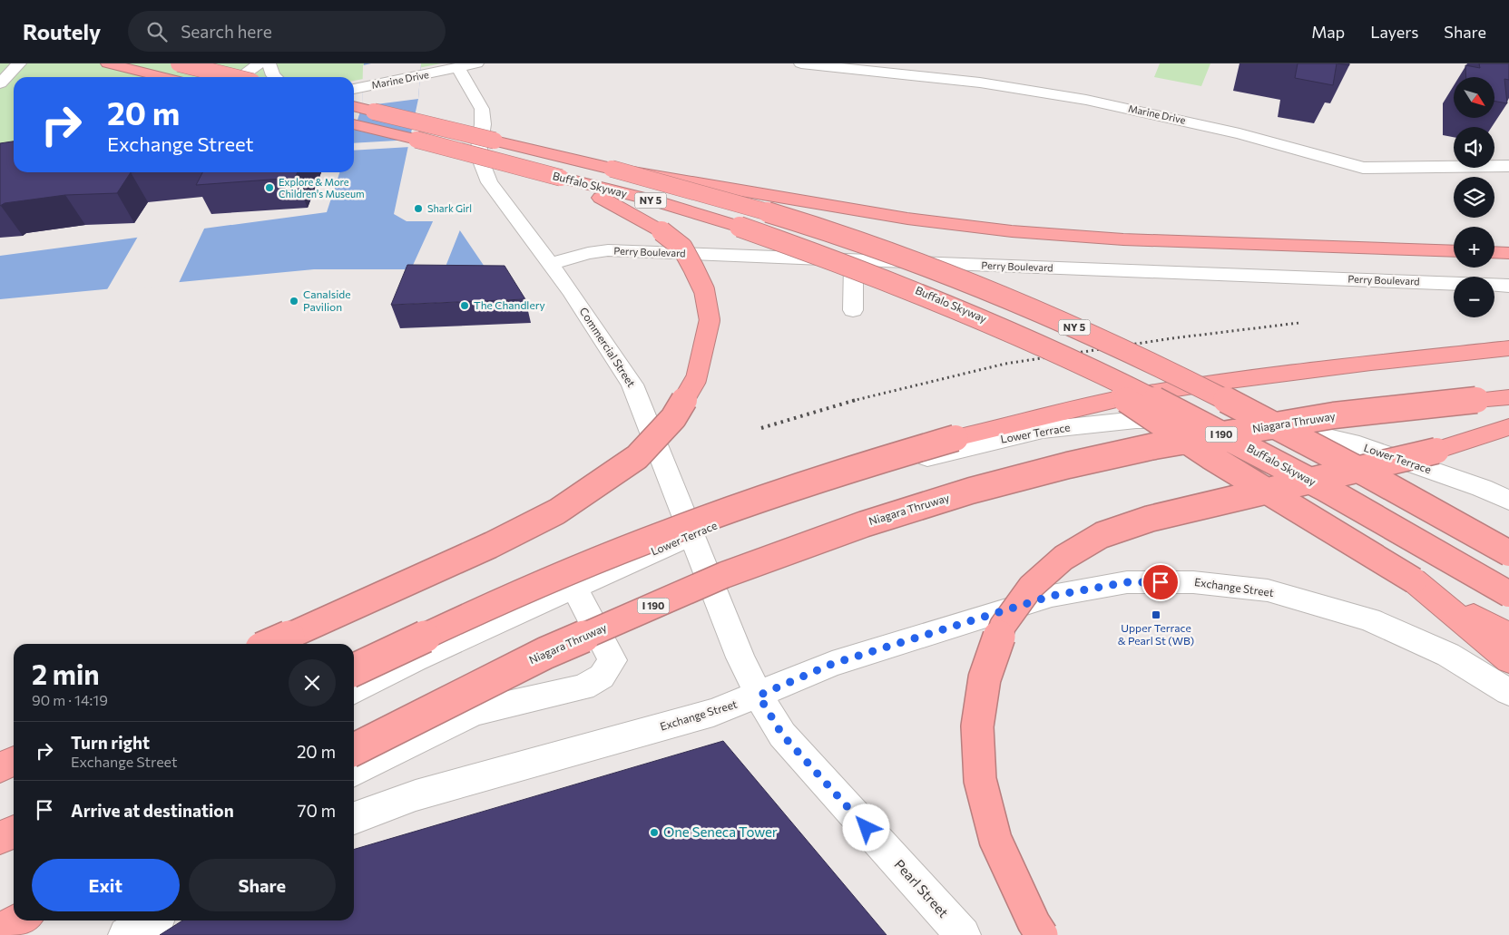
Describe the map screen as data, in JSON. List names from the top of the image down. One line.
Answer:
{"streets":{"highway":["Buffalo Skyway","NY 5","Niagara Thruway","I 190"],"street":["Marine Drive","Perry Boulevard","Commercial Street","Lower Terrace","Exchange Street","Pearl Street"]},"crossings":[["Marine Drive","Commercial Street"],["Perry Boulevard","Commercial Street"],["Commercial Street","Lower Terrace"],["Commercial Street","Exchange Street"],["Commercial Street","Pearl Street"],["Exchange Street","Pearl Street"]],"places":{"other":["Explore & More Children's Museum","Shark Girl","Canalside Pavilion","The Chandlery","One Seneca Tower"],"transit":["Upper Terrace & Pearl St (WB)"]},"north":"bottom right","page":{"header":"Routely","search":"Search here","nav":["Map","Layers","Share"],"map_buttons":["+","−"],"turn":["20 m","Exchange Street"],"heading":["2 min","90 m · 14:19"],"list":[{"name":"Turn right","note":"Exchange Street","value":"20 m"},{"name":"Arrive at destination","value":"70 m"}],"buttons":["Exit","Share"]}}
